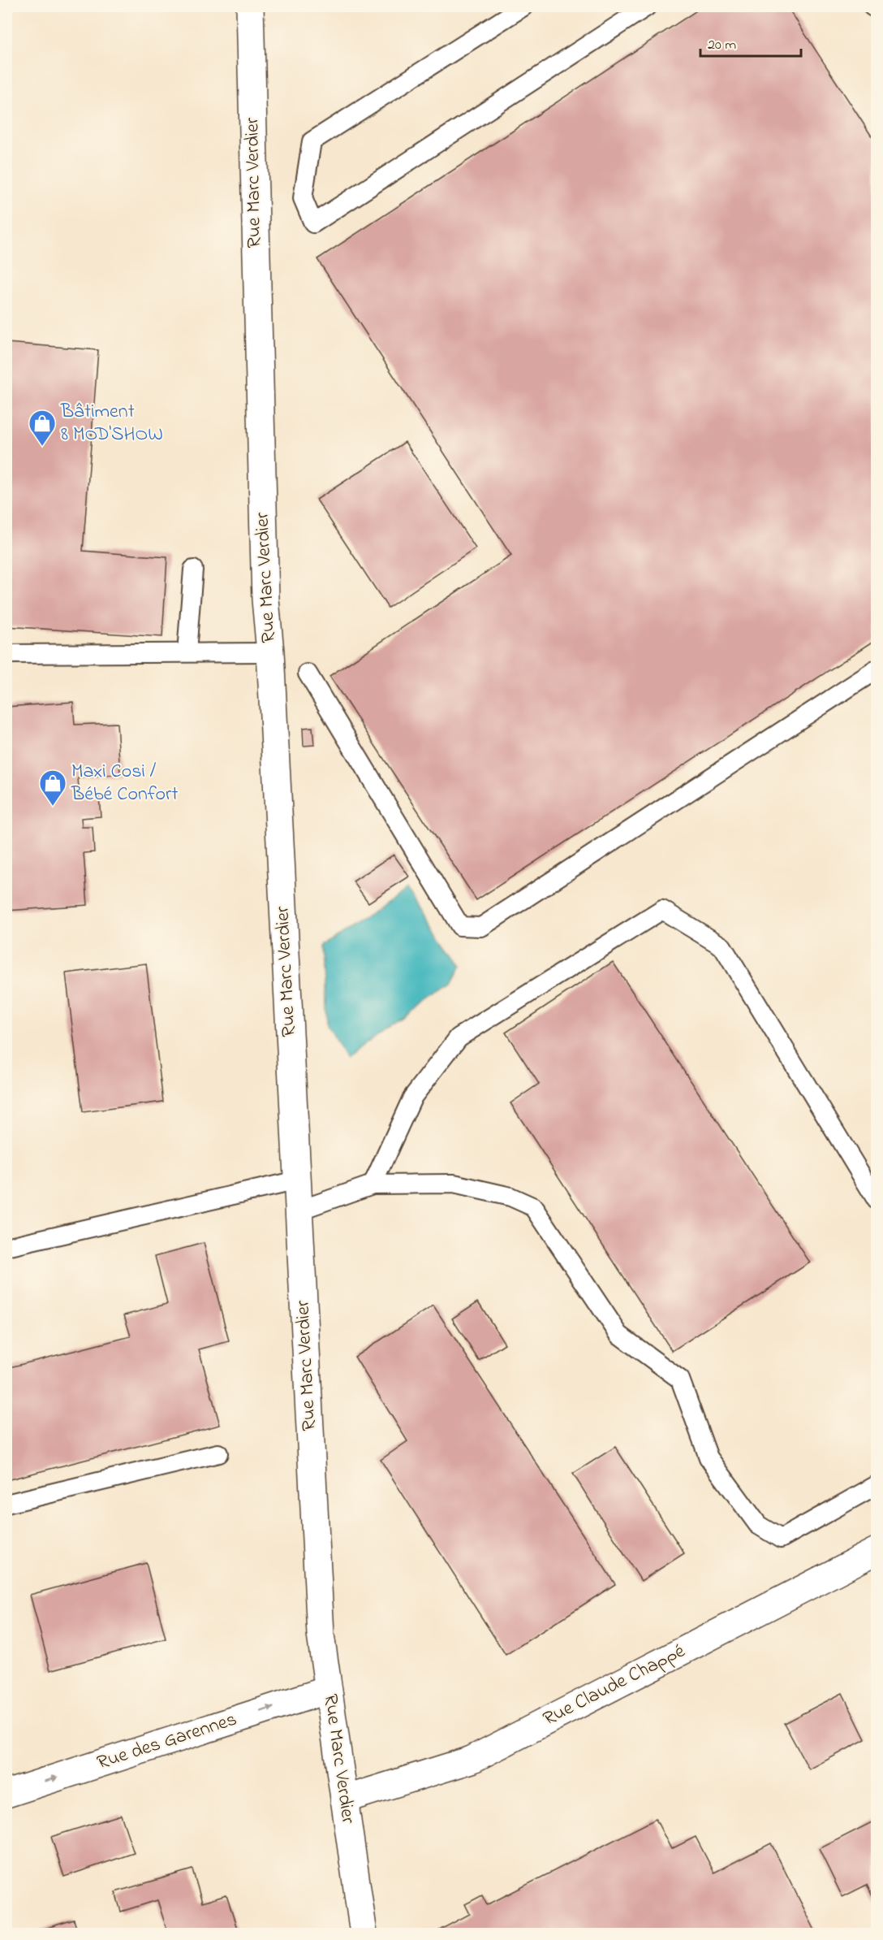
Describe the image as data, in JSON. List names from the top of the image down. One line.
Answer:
{"streets":{"street":["Rue Marc Verdier","Rue Claude Chappé","Rue des Garennes"]},"crossings":[["Rue Marc Verdier","Rue Claude Chappé"],["Rue Marc Verdier","Rue des Garennes"]],"one_way":["Rue des Garennes"],"places":{"shop":["Bâtiment 8 MOD'SHOW","Maxi Cosi / Bébé Confort"]},"scale_bar":"20 m"}
